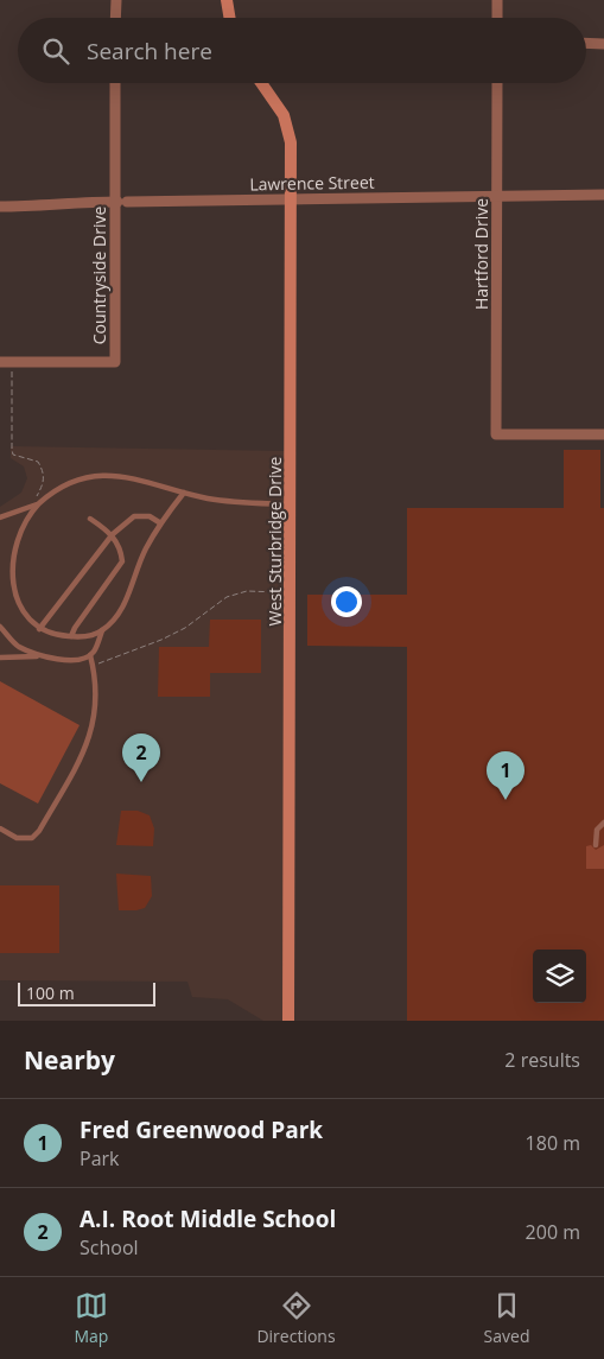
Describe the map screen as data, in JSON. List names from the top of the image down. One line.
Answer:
{"streets":{"street":["Lawrence Street","Hartford Drive","Countryside Drive","West Sturbridge Drive"]},"crossings":[["Lawrence Street","Hartford Drive"],["Lawrence Street","Countryside Drive"],["Lawrence Street","West Sturbridge Drive"]],"scale_bar":"100 m","page":{"search":"Search here","pins":["2","1"],"scale":"100 m","heading":["Nearby","2 results"],"list":[{"mark":"1","name":"Fred Greenwood Park","note":"Park","value":"180 m"},{"mark":"2","name":"A.I. Root Middle School","note":"School","value":"200 m"}],"nav":["Map","Directions","Saved"]}}
